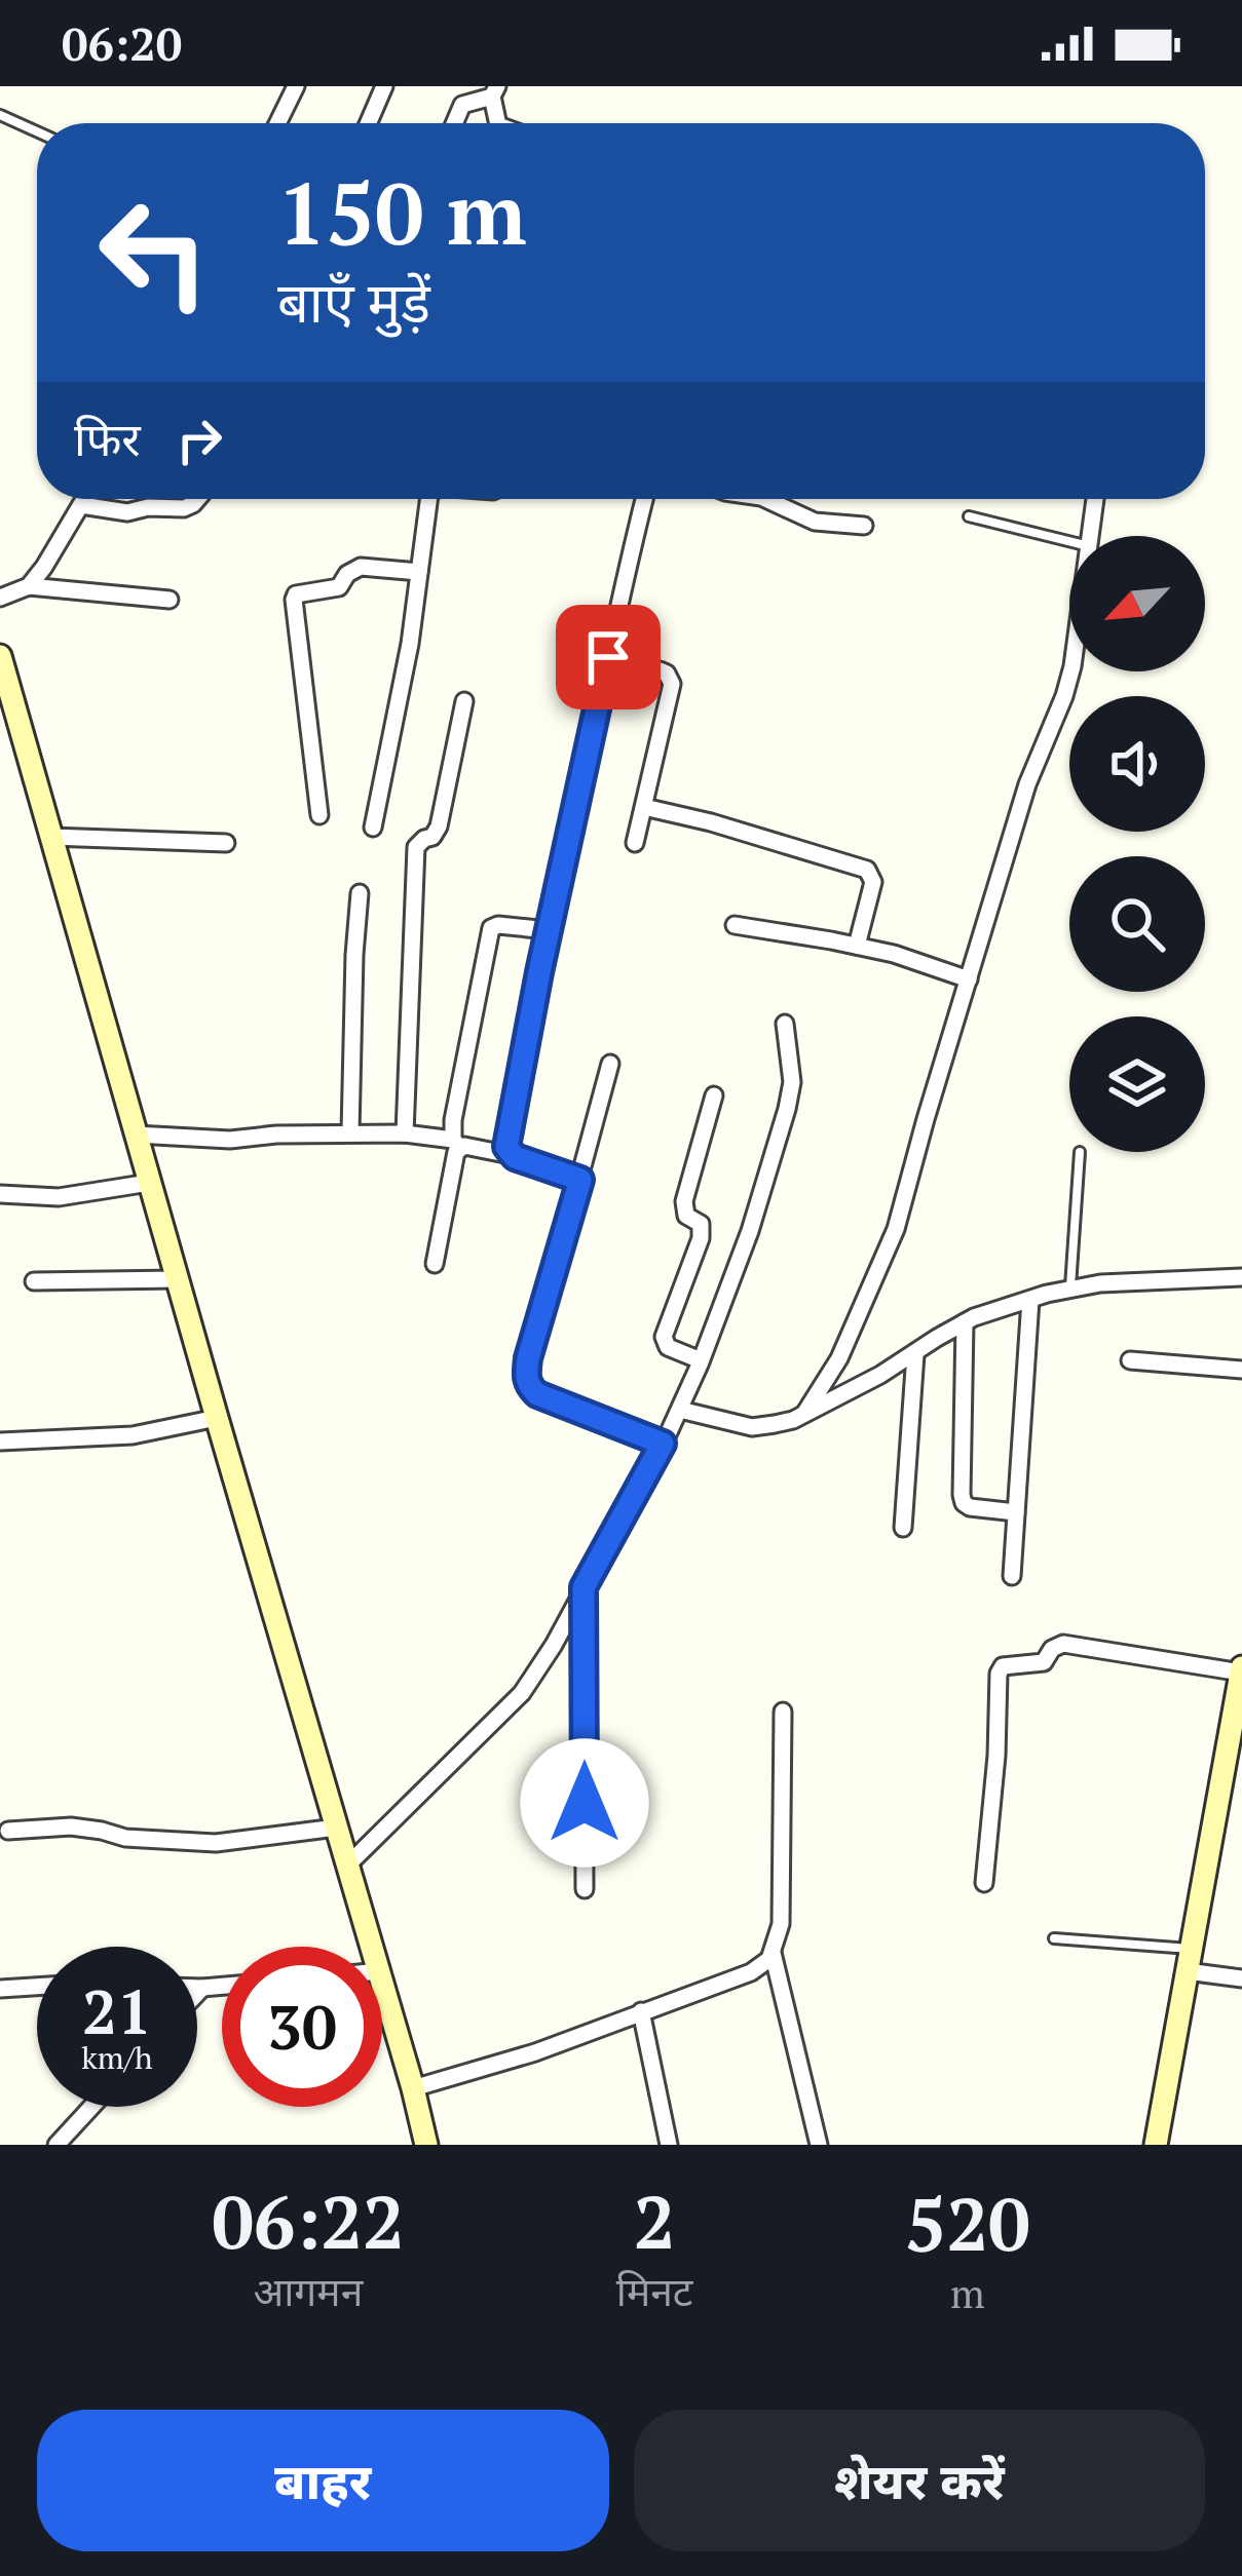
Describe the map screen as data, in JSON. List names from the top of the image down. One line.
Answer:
{"north":"bottom left","page":{"status":"06:20","turn":["150 m","बाएँ मुड़ें"],"then":"फिर","speed":"21 km/h","limit":"30","eta":["06:22","आगमन","2","मिनट","520","m"],"buttons":["बाहर","शेयर करें"]}}
